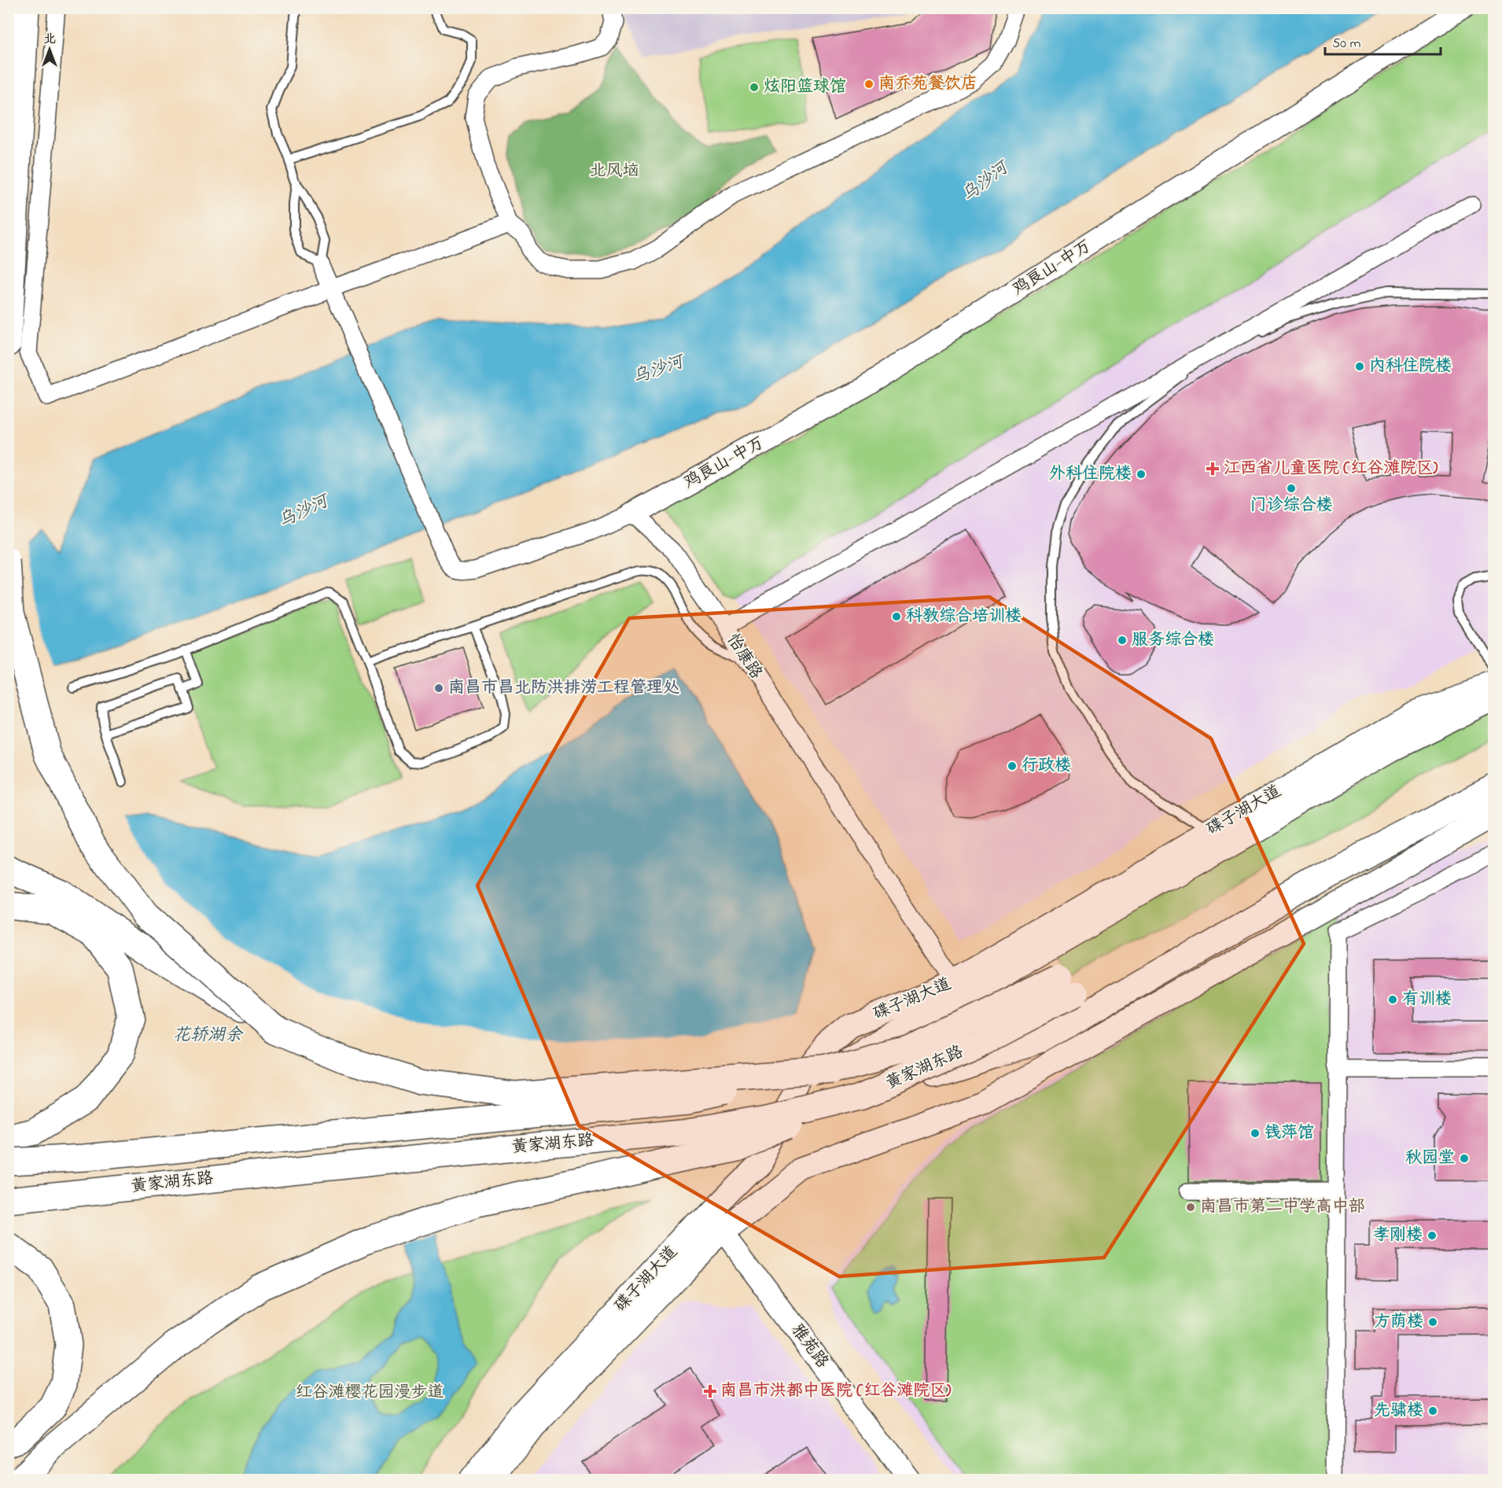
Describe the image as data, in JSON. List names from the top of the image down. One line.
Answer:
{"streets":{"highway":["黄家湖东路"],"main road":["碟子湖大道"],"street":["鸡良山-中万","怡康路","雅苑路"]},"crossings":[["鸡良山-中万","怡康路"],["怡康路","碟子湖大道"],["碟子湖大道","雅苑路"]],"water":["乌沙河","花轿湖余"],"parks":["北风垴","红谷滩樱花园漫步道"],"places":{"other":["南乔苑餐饮店","炫阳篮球馆","内科住院楼","外科住院楼","门诊综合楼","科教综合培训楼","服务综合楼","南昌市昌北防洪排涝工程管理处","行政楼","有训楼","钱萍馆","秋园堂","南昌市第二中学高中部","孝刚楼","方荫楼","先骕楼"],"health":["江西省儿童医院 (红谷滩院区)","南昌市洪都中医院 (红谷滩院区)"]},"scale_bar":"50 m","north":"top"}
